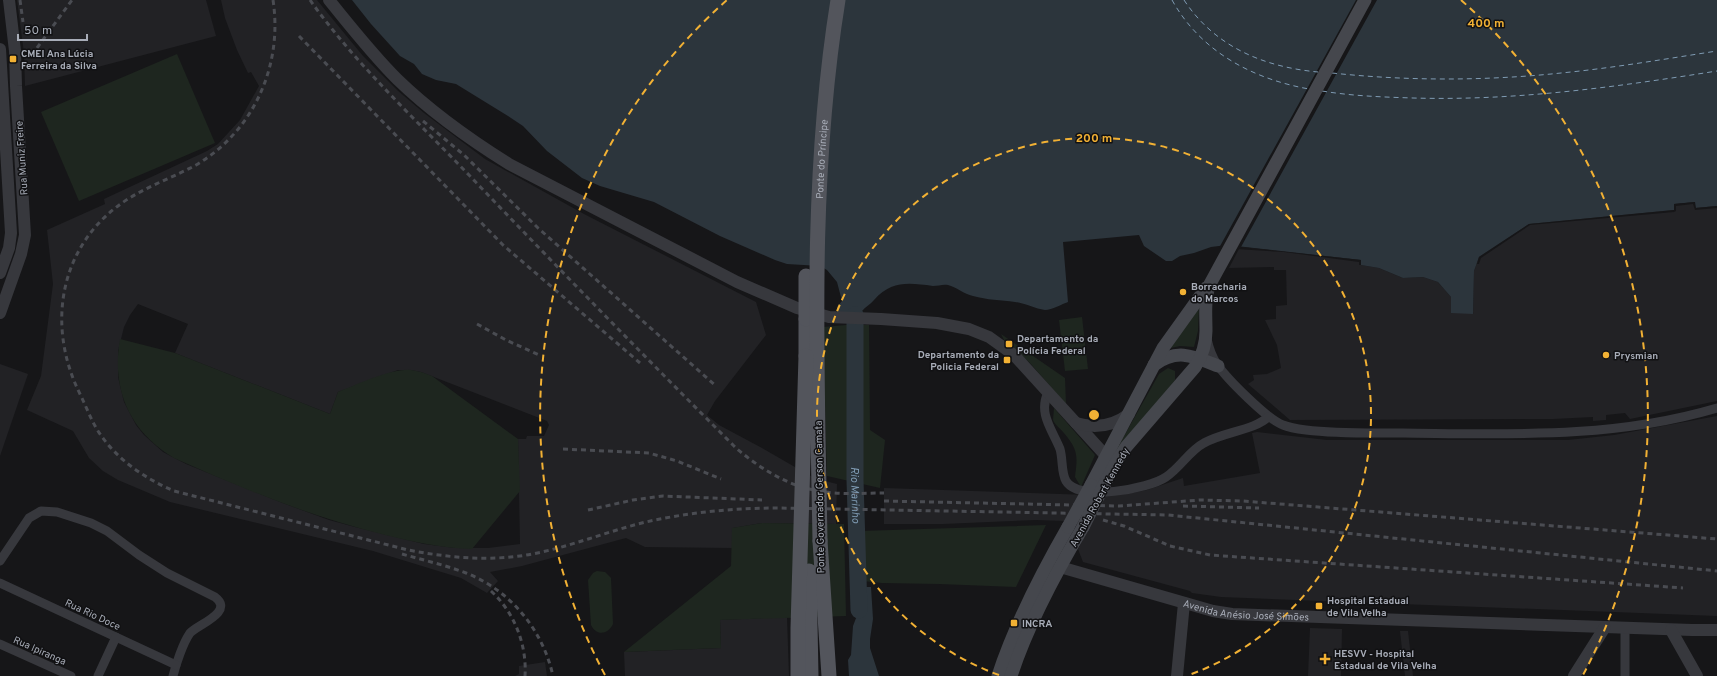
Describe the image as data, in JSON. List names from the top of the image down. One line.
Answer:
{"streets":{"main road":["Ponte do Príncipe","Ponte Governador Gerson Camata","Avenida Robert Kennedy"],"street":["Rua Muniz Freire","Avenida Anésio José Simões","Rua Rio Doce","Rua Ipiranga"]},"crossings":[["Ponte do Príncipe","Ponte Governador Gerson Camata"],["Avenida Robert Kennedy","Avenida Anésio José Simões"]],"water":["Rio Marinho"],"places":{"transit":["CMEI Ana Lúcia Ferreira da Silva","Departamento da Polícia Federal","Departamento da Policia Federal","Hospital Estadual de Vila Velha","INCRA"],"other":["Borracharia do Marcos","Prysmian"],"health":["HESVV - Hospital Estadual de Vila Velha"]},"scale_bar":"50 m","rings":["400 m","200 m"]}
